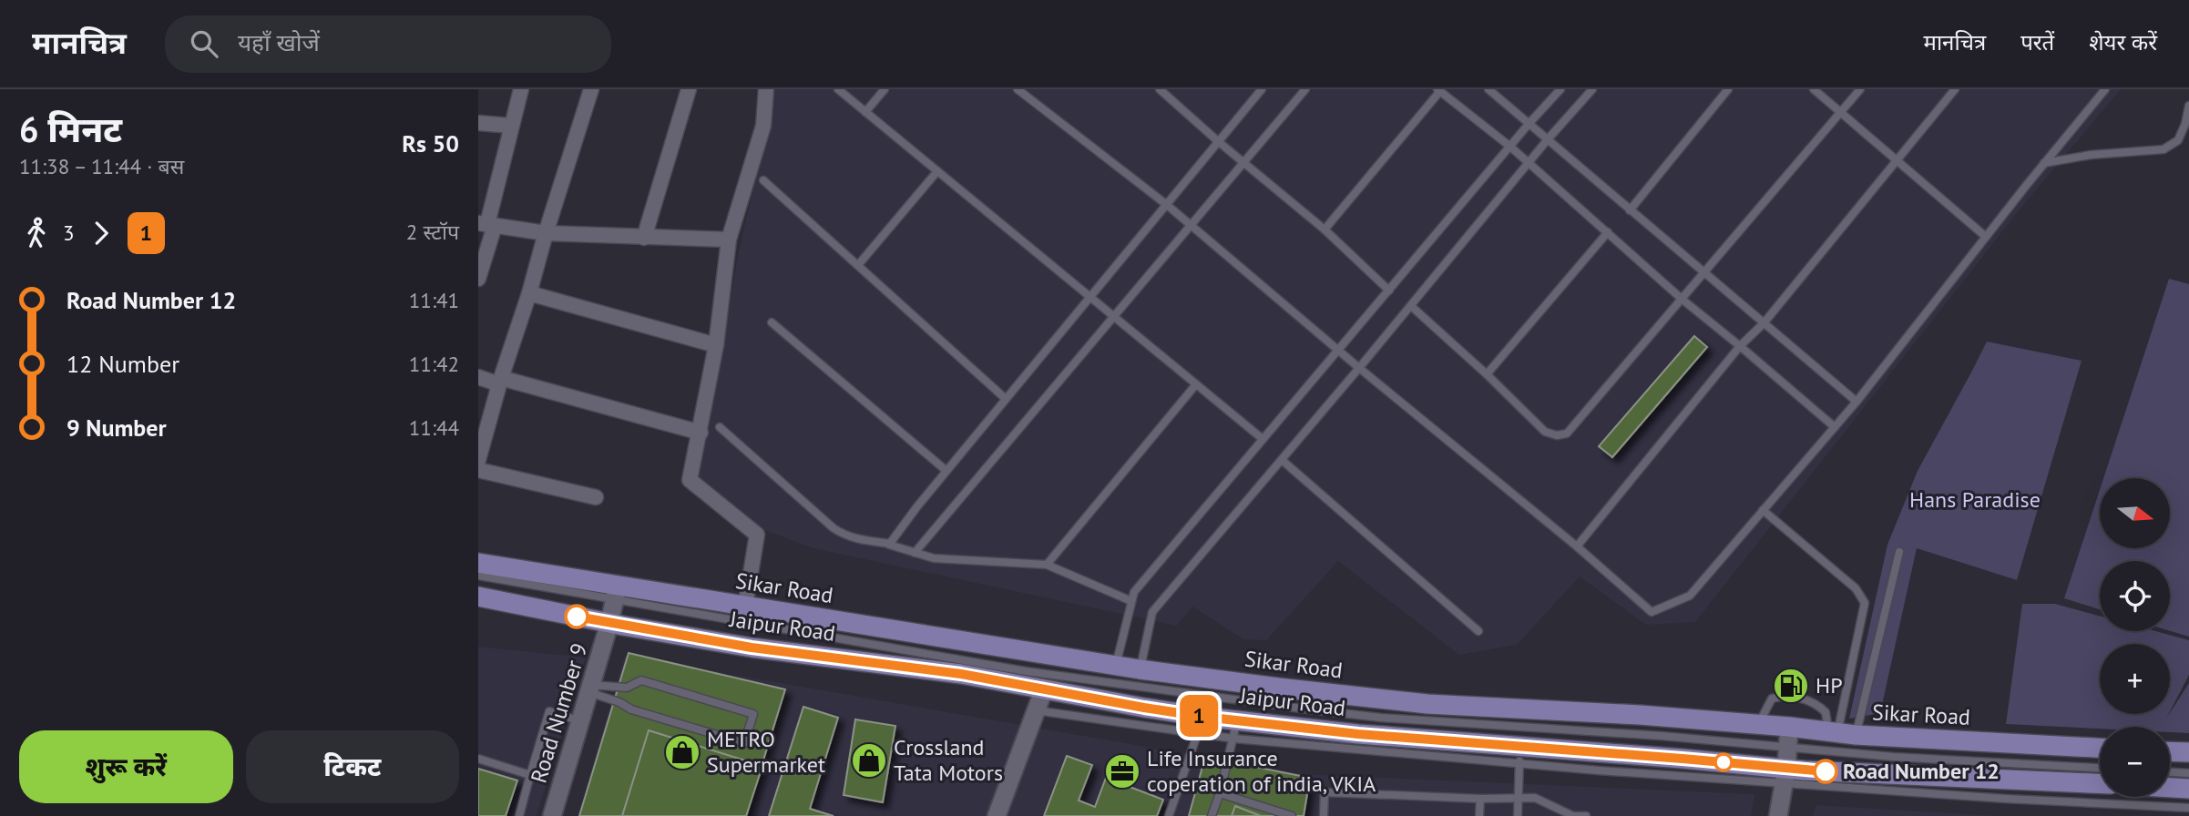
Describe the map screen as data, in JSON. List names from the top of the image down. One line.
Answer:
{"streets":{"main road":["Sikar Road","Jaipur Road"],"street":["Road Number 9"]},"crossings":[["Sikar Road","Road Number 9"],["Jaipur Road","Road Number 9"]],"parks":["Hans Paradise"],"places":{"fuel station":["HP"],"shop":["METRO Supermarket","Crossland Tata Motors"],"office":["Life Insurance coperation of india, VKIA"],"other":["Road Number 12"]},"lines":["bus line 1"],"north":"right","page":{"header":"मानचित्र","search":"यहाँ खोजें","nav":["मानचित्र","परतें","शेयर करें"],"heading":["6 मिनट","11:38 – 11:44 · बस","Rs 50"],"on_map":"1","legs":["3","1","2 स्टॉप"],"list":[{"name":"Road Number 12","value":"11:41"},{"name":"12 Number","value":"11:42"},{"name":"9 Number","value":"11:44"}],"map_buttons":["+","−"],"buttons":["शुरू करें","टिकट"]}}
